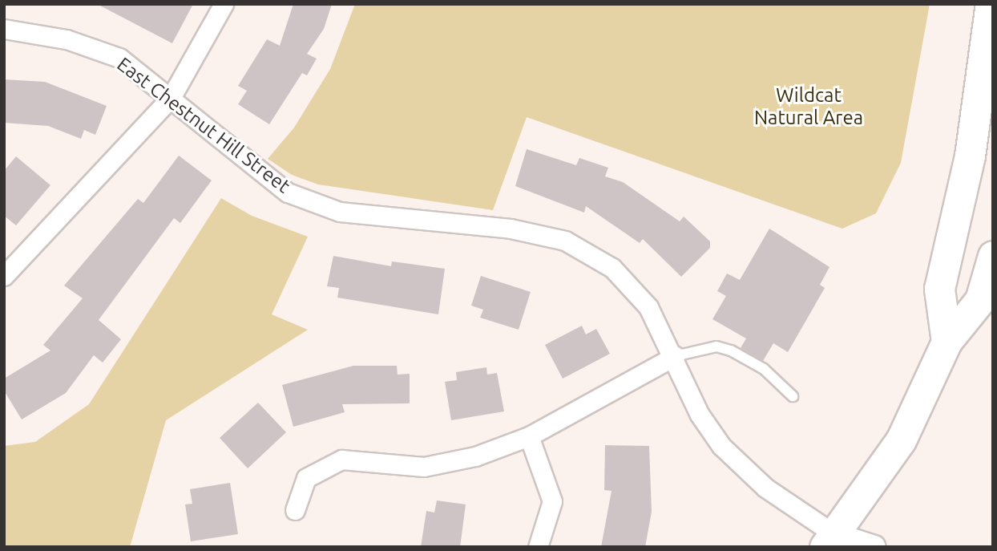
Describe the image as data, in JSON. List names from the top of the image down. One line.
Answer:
{"streets":{"street":["East Chestnut Hill Street"]},"parks":["Wildcat Natural Area"]}
